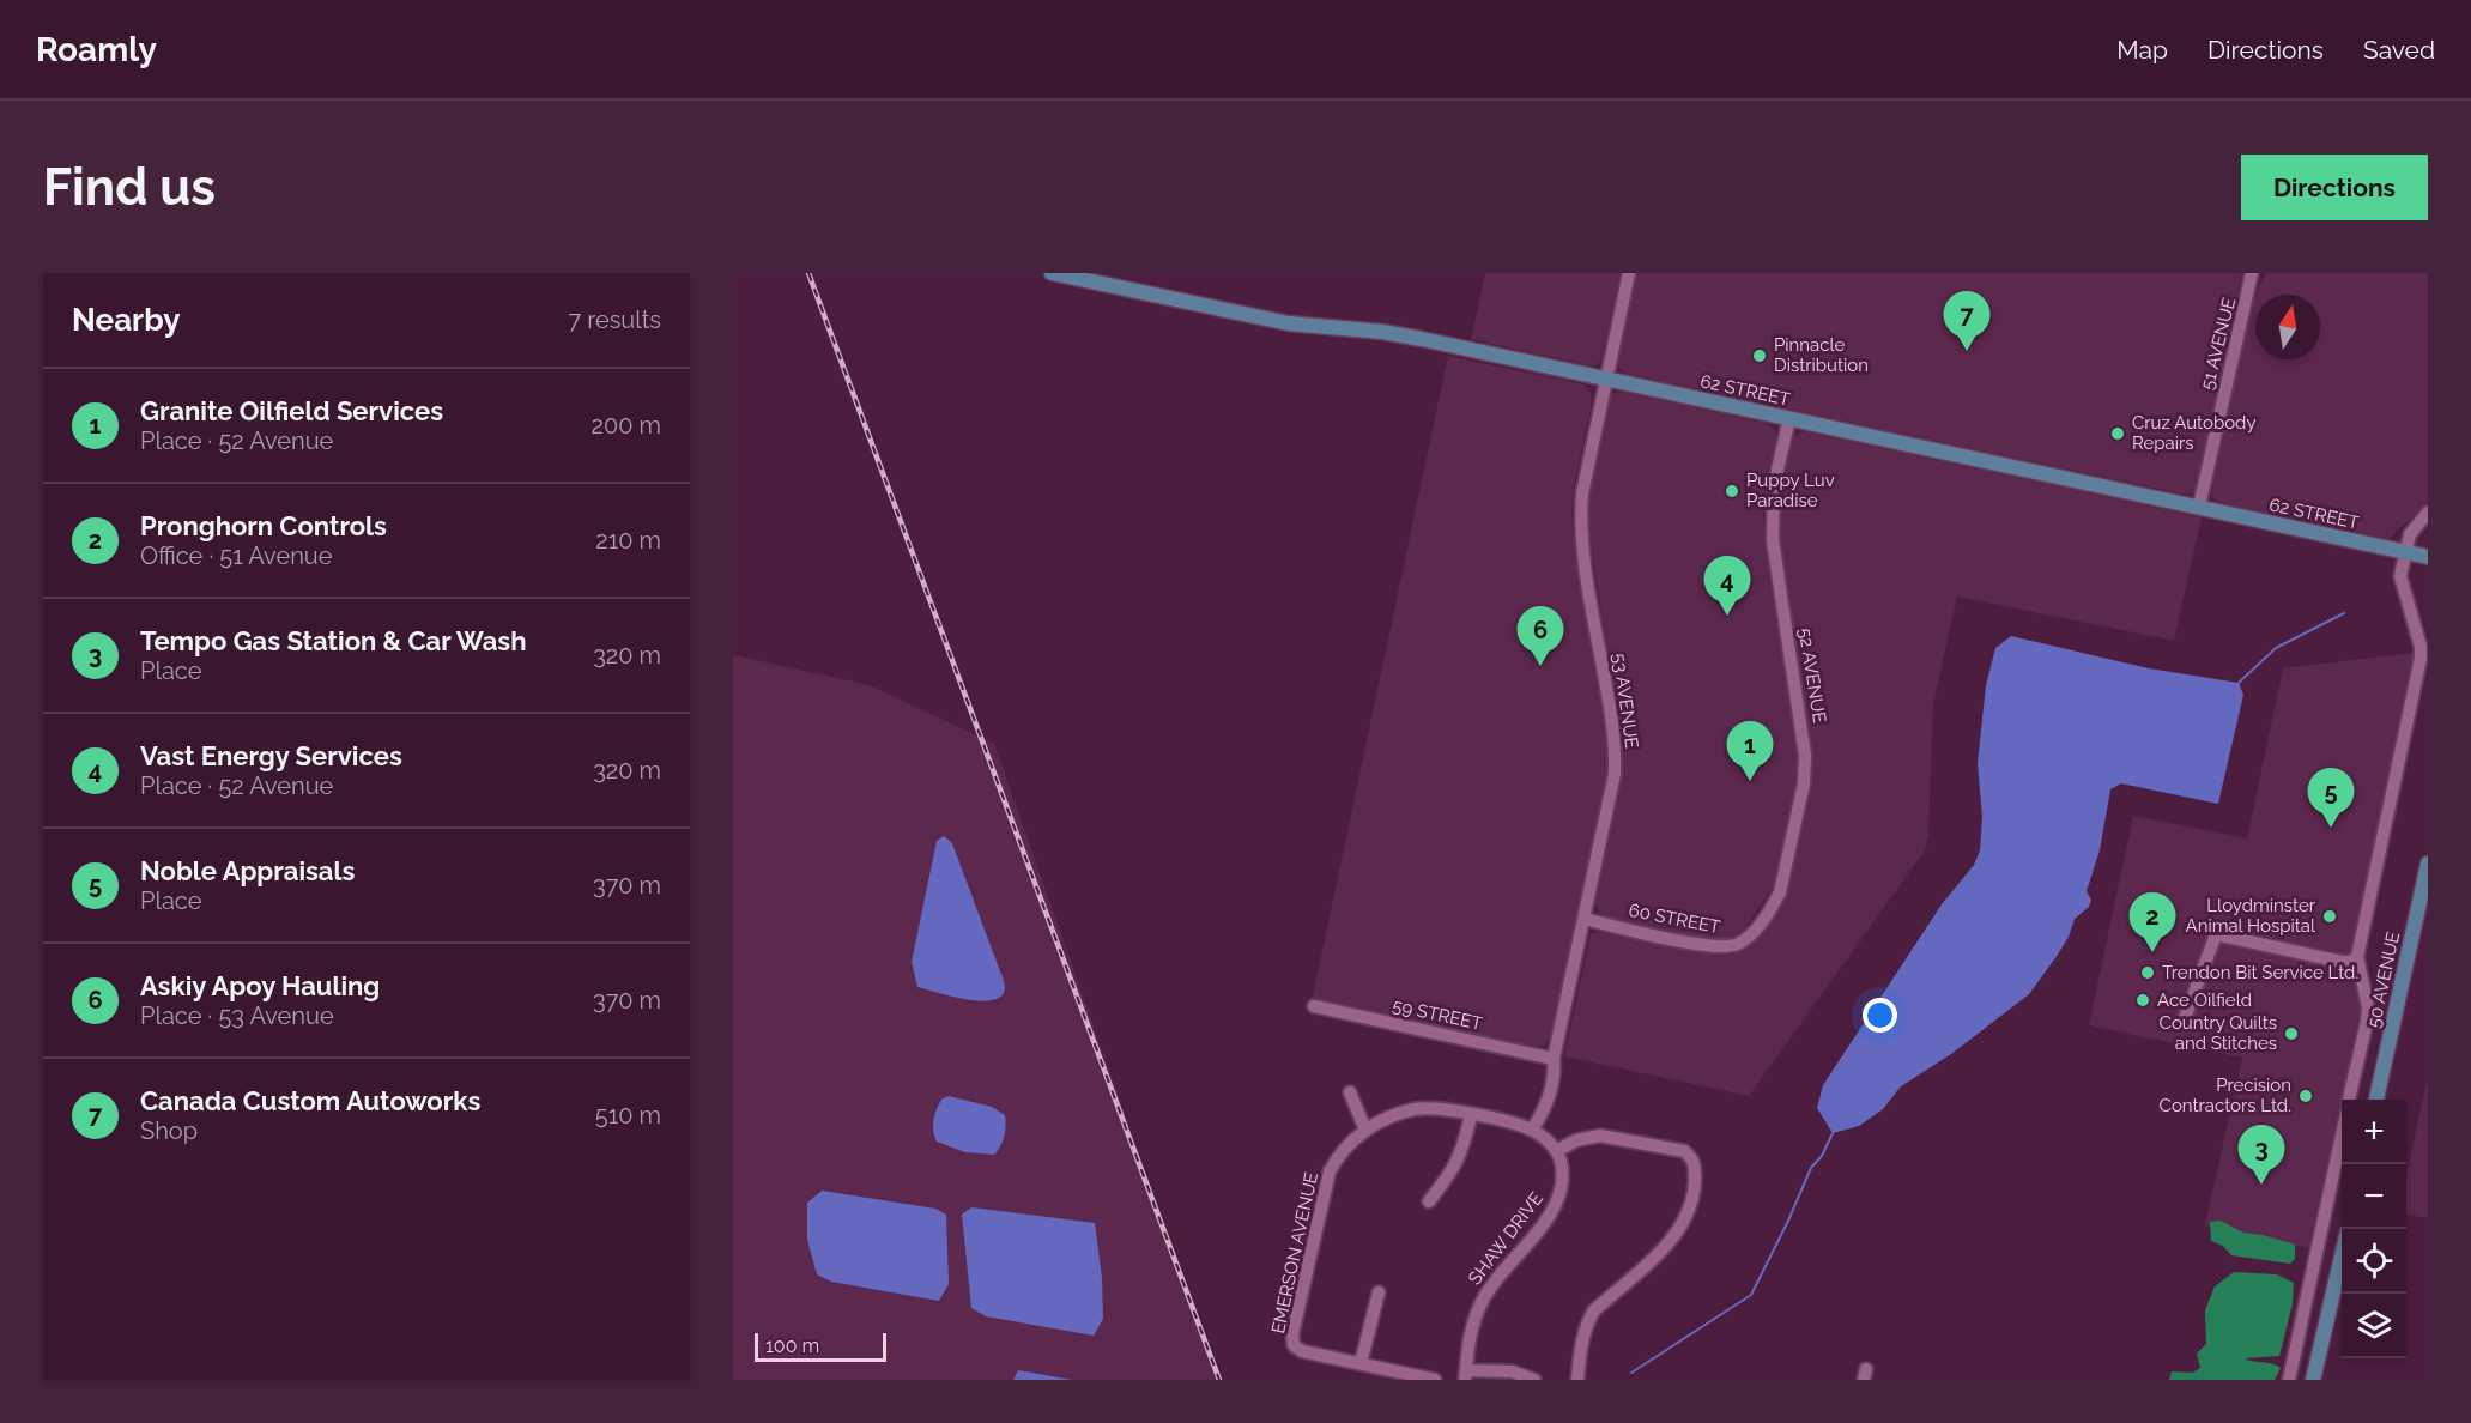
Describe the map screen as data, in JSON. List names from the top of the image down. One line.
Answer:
{"streets":{"main road":["62 STREET","50 AVENUE"],"street":["51 AVENUE","52 AVENUE","53 AVENUE","60 STREET","59 STREET","SHAW DRIVE","EMERSON AVENUE"]},"crossings":[["51 AVENUE","62 STREET"],["62 STREET","52 AVENUE"],["62 STREET","53 AVENUE"],["52 AVENUE","60 STREET"],["53 AVENUE","60 STREET"],["53 AVENUE","59 STREET"]],"places":["Pinnacle Distribution","Cruz Autobody Repairs","Puppy Luv Paradise","Lloydminster Animal Hospital","Trendon Bit Service Ltd.","Ace Oilfield","Country Quilts and Stitches","Precision Contractors Ltd."],"scale_bar":"100 m","north":"top","page":{"header":"Roamly","nav":["Map","Directions","Saved"],"buttons":"Directions","title":"Find us","heading":["Nearby","7 results"],"pins":["7","4","6","1","5","2","3"],"list":[{"mark":"1","name":"Granite Oilfield Services","note":"Place · 52 Avenue","value":"200 m"},{"mark":"2","name":"Pronghorn Controls","note":"Office · 51 Avenue","value":"210 m"},{"mark":"3","name":"Tempo Gas Station & Car Wash","note":"Place","value":"320 m"},{"mark":"4","name":"Vast Energy Services","note":"Place · 52 Avenue","value":"320 m"},{"mark":"5","name":"Noble Appraisals","note":"Place","value":"370 m"},{"mark":"6","name":"Askiy Apoy Hauling","note":"Place · 53 Avenue","value":"370 m"},{"mark":"7","name":"Canada Custom Autoworks","note":"Shop","value":"510 m"}],"map_buttons":["+","−"],"scale":"100 m"}}
